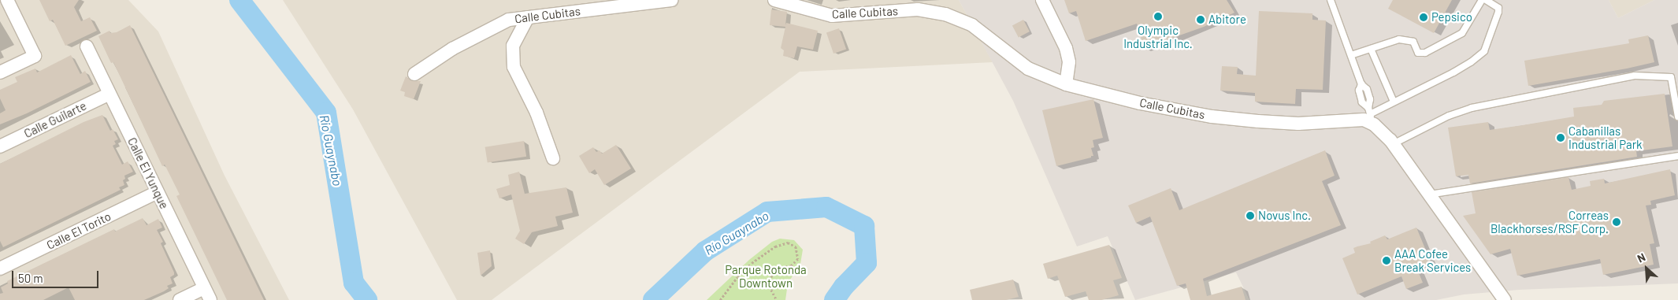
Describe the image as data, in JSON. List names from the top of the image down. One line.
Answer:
{"streets":{"street":["Calle Cubitas","Calle Guilarte","Calle El Yunque","Calle El Torito"]},"crossings":[["Calle Guilarte","Calle El Yunque"],["Calle El Yunque","Calle El Torito"]],"water":["Río Guaynabo"],"parks":["Parque Rotonda Downtown"],"places":["Olympic Industrial Inc.","Pepsico","Abitore","Cabanillas Industrial Park","Novus Inc.","Correas Blackhorses/RSF Corp.","AAA Cofee Break Services"],"scale_bar":"50 m","north":"top left"}
